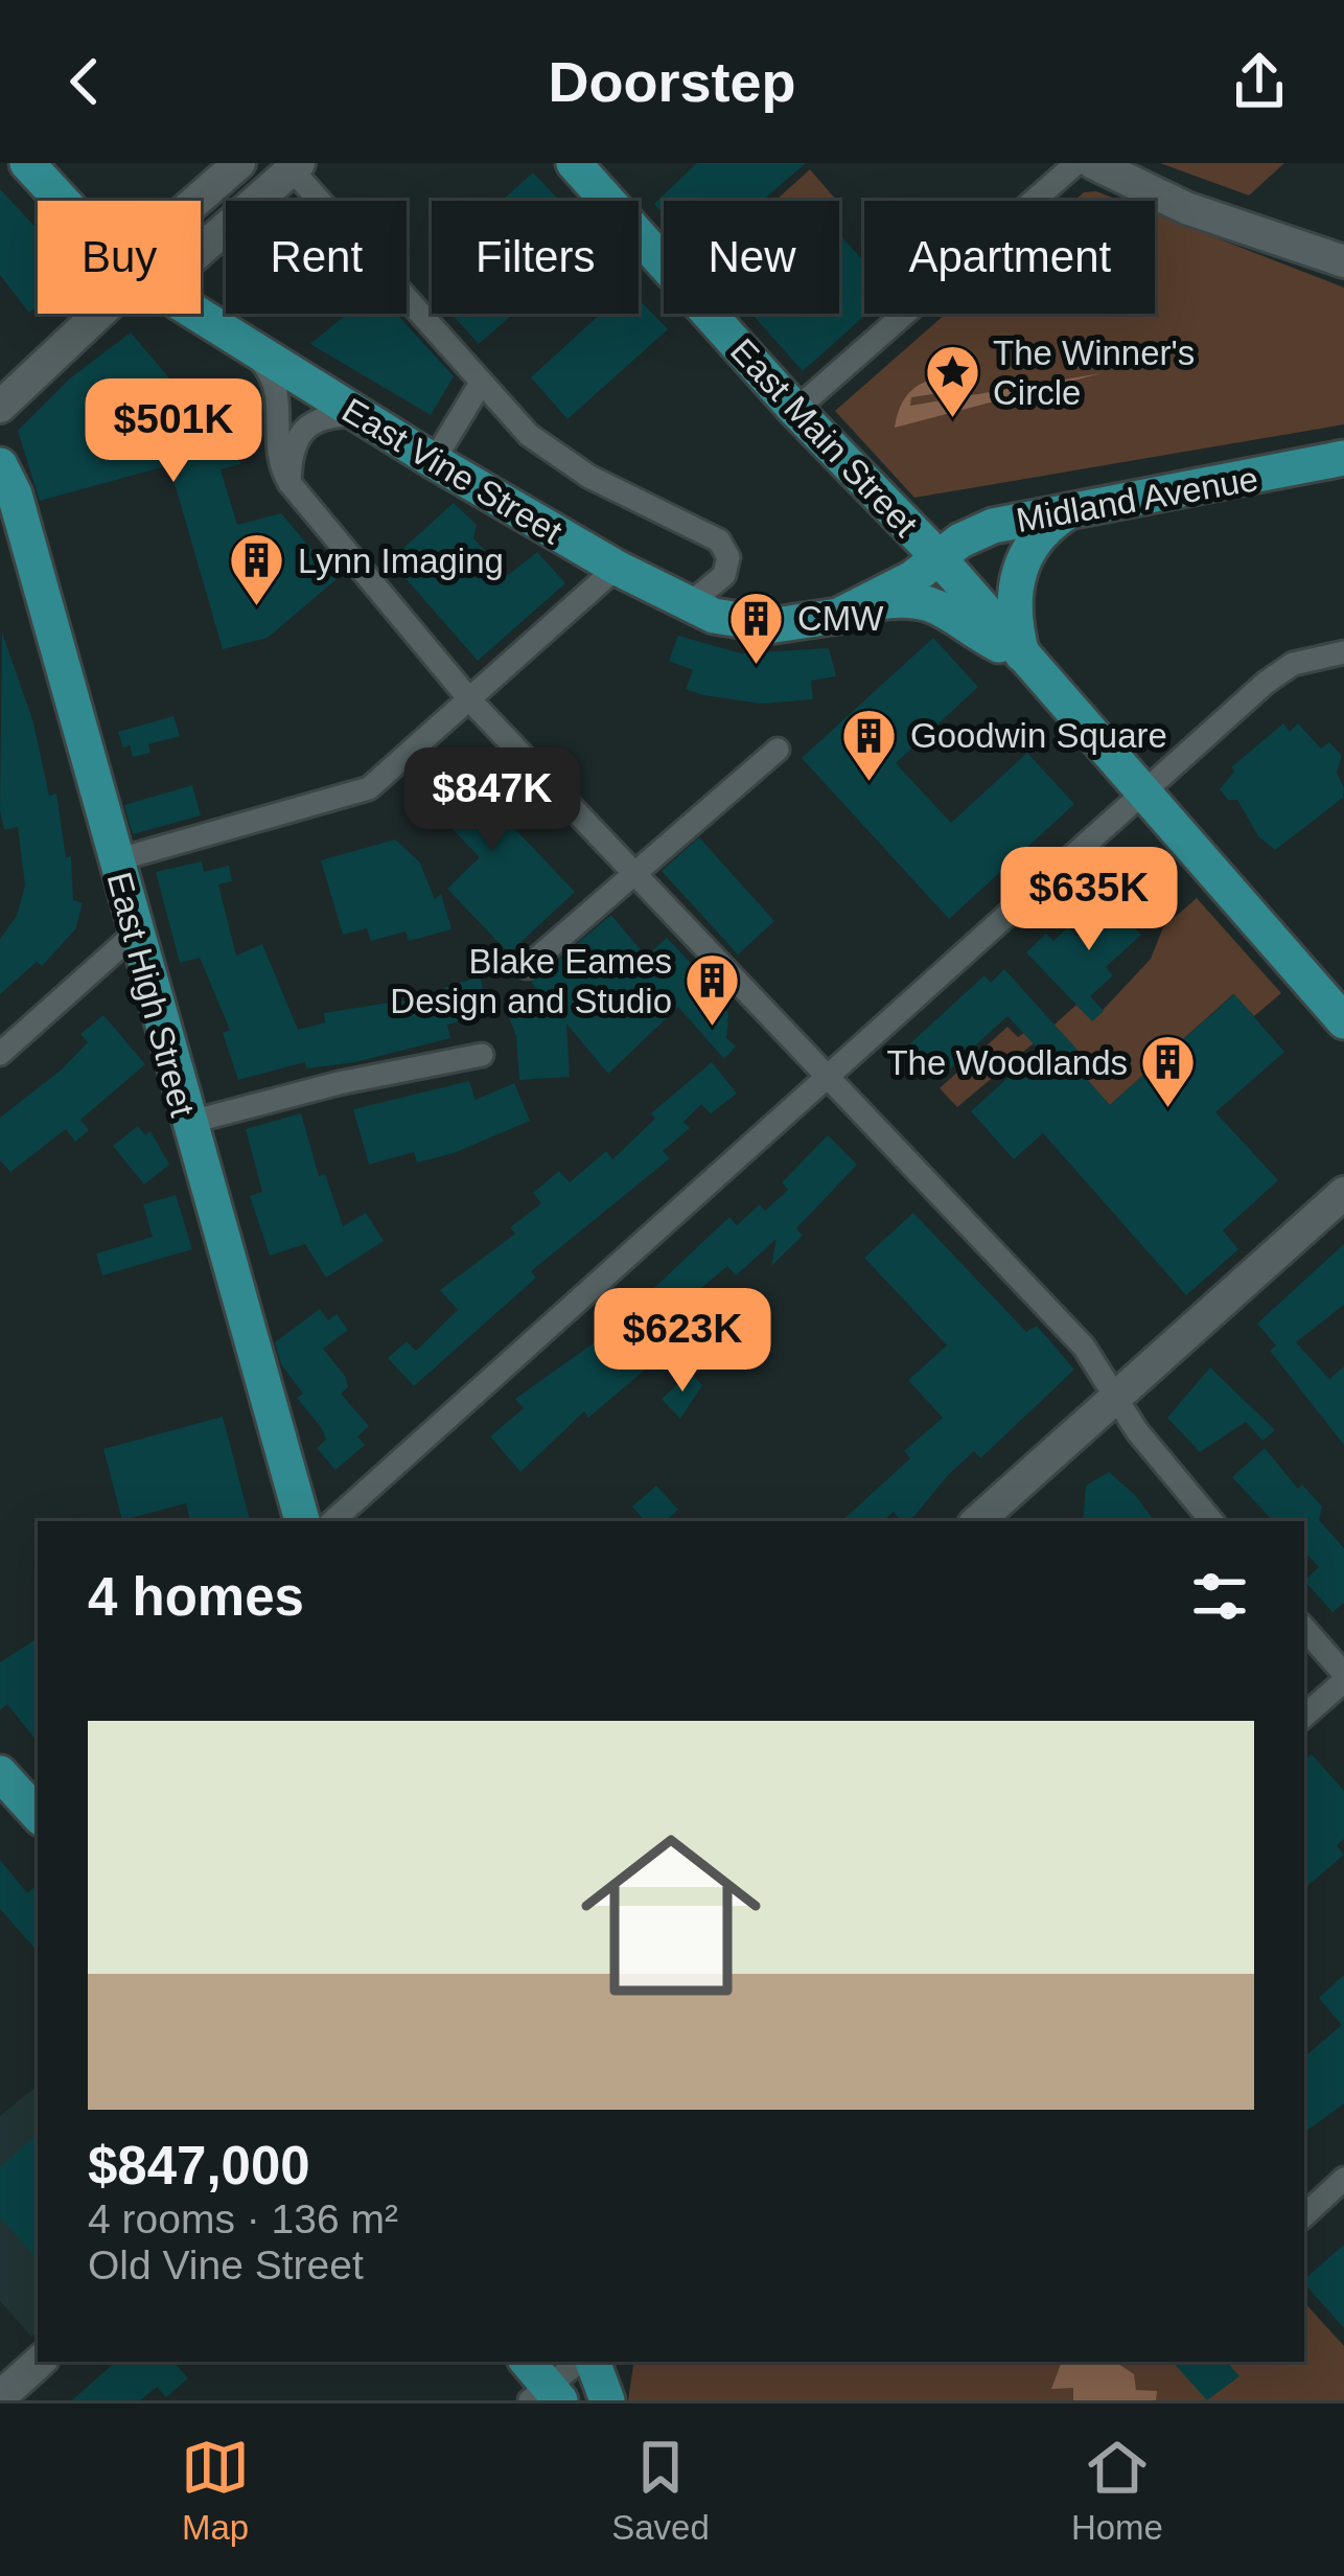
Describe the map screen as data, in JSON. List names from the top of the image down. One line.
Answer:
{"streets":{"main road":["East Main Street","East Vine Street","Midland Avenue","East High Street"]},"crossings":[["East Main Street","East Vine Street"],["East Main Street","Midland Avenue"],["East Vine Street","Midland Avenue"]],"places":{"place":["The Winner's Circle"],"building":["Lynn Imaging","CMW","Goodwin Square","Blake Eames Design and Studio","The Woodlands"]},"page":{"header":"Doorstep","chip":["Buy","Rent","Filters","New","Apartment"],"price":["$501K","$847K","$635K","$623K"],"heading":"4 homes","list":[{"name":"$847,000","note":"4 rooms · 136 m² · Old Vine Street"}],"tabs":["Map","Saved","Home"]}}
